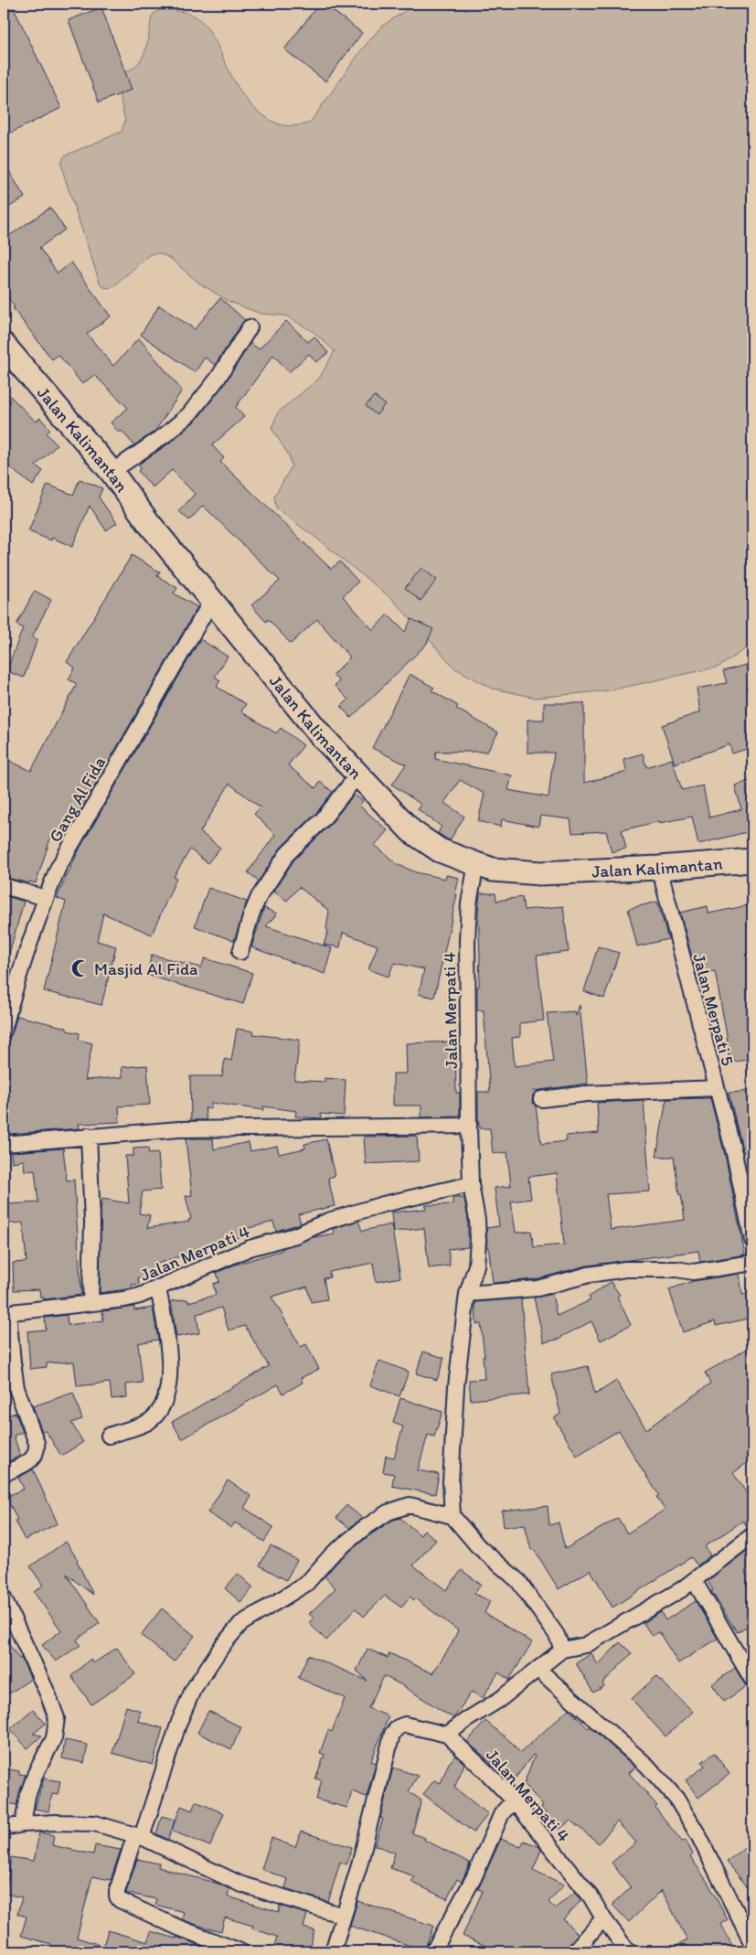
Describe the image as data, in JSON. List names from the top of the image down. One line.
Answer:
{"streets":{"main road":["Jalan Kalimantan"],"street":["Gang Al Fida","Jalan Merpati 5","Jalan Merpati 4"]},"crossings":[["Jalan Kalimantan","Gang Al Fida"],["Jalan Kalimantan","Jalan Merpati 5"],["Jalan Kalimantan","Jalan Merpati 4"]],"places":{"mosque":["Masjid Al Fida"]}}
